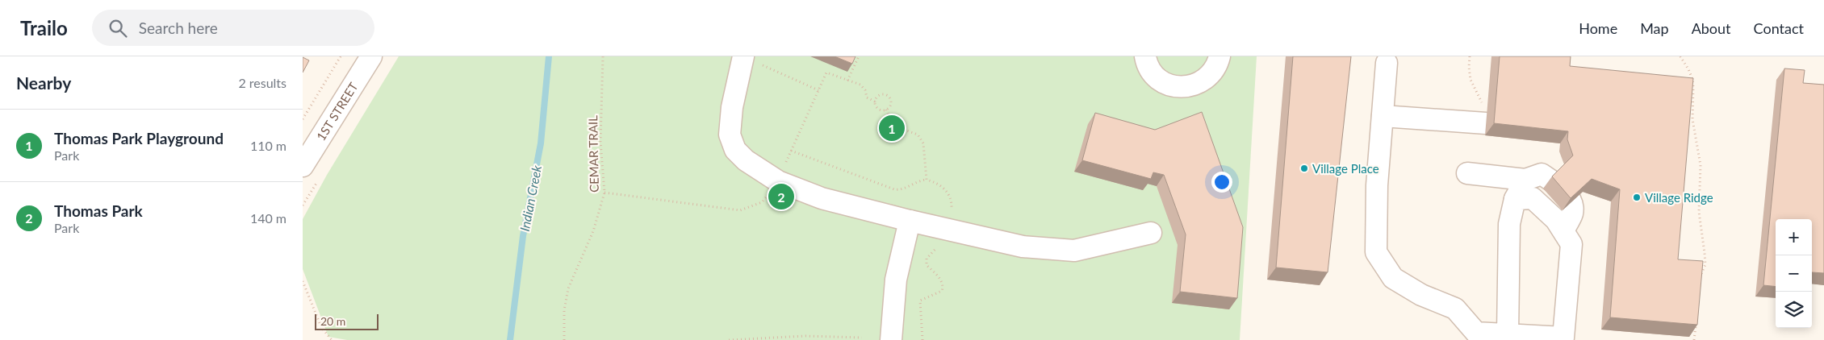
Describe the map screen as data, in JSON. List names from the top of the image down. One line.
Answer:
{"streets":{"street":["1ST STREET"],"path":["CEMAR TRAIL"]},"water":["Indian Creek"],"places":["Village Place","Village Ridge"],"scale_bar":"20 m","page":{"header":"Trailo","search":"Search here","nav":["Home","Map","About","Contact"],"heading":["Nearby","2 results"],"list":[{"mark":"1","name":"Thomas Park Playground","note":"Park","value":"110 m"},{"mark":"2","name":"Thomas Park","note":"Park","value":"140 m"}],"pins":["1","2"],"map_buttons":["+","−"],"scale":"20 m"}}
